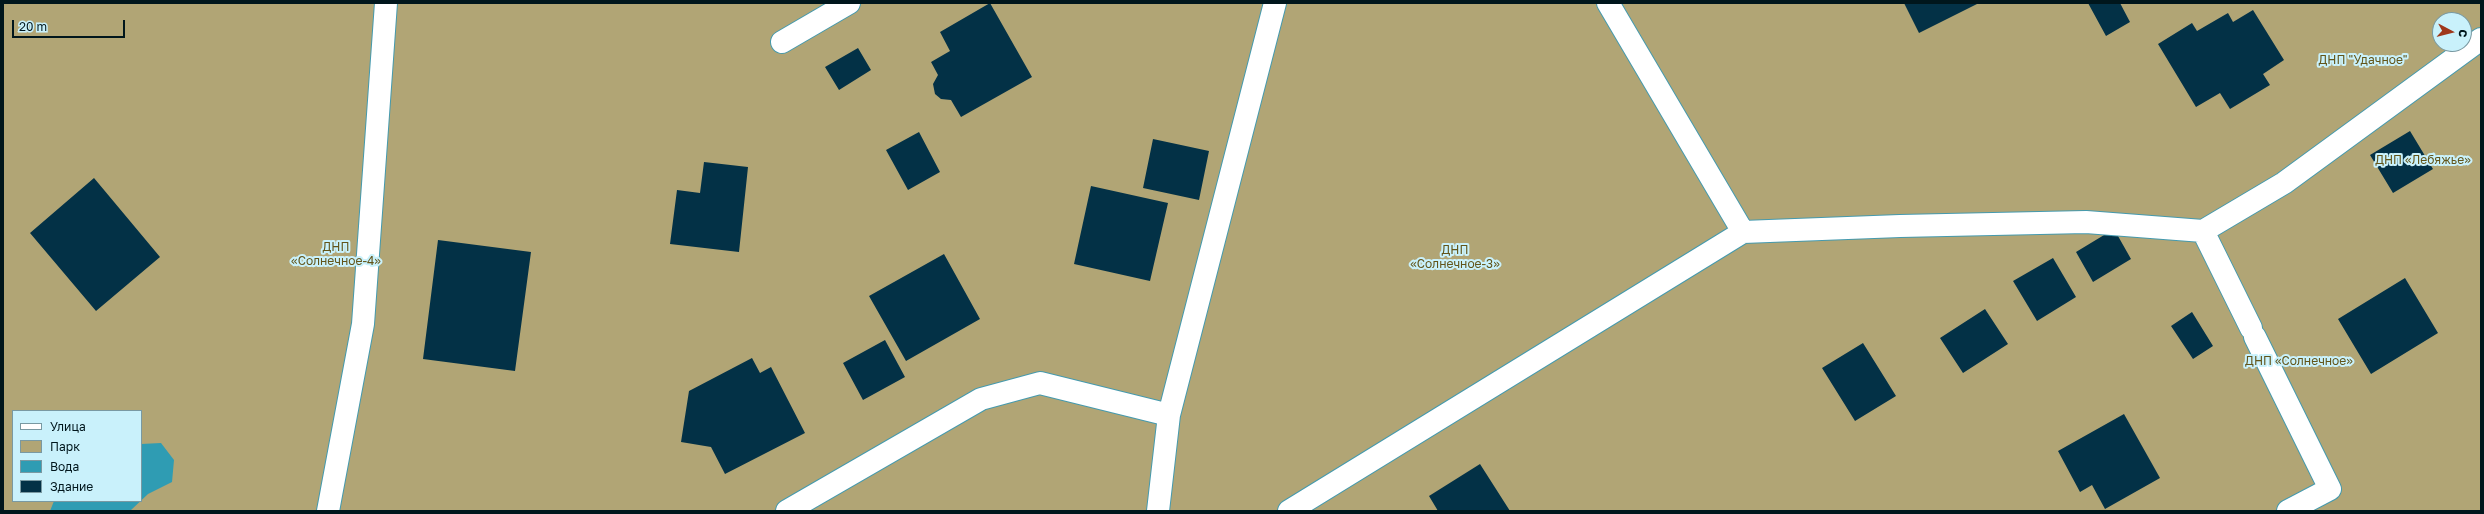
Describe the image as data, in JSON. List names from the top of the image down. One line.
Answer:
{"parks":["ДНП \"Удачное\"","ДНП «Лебяжье»","ДНП «Солнечное-4»","ДНП «Солнечное-3»","ДНП «Солнечное»"],"legend":["Улица","Парк","Вода","Здание"],"scale_bar":"20 m","north":"right"}
